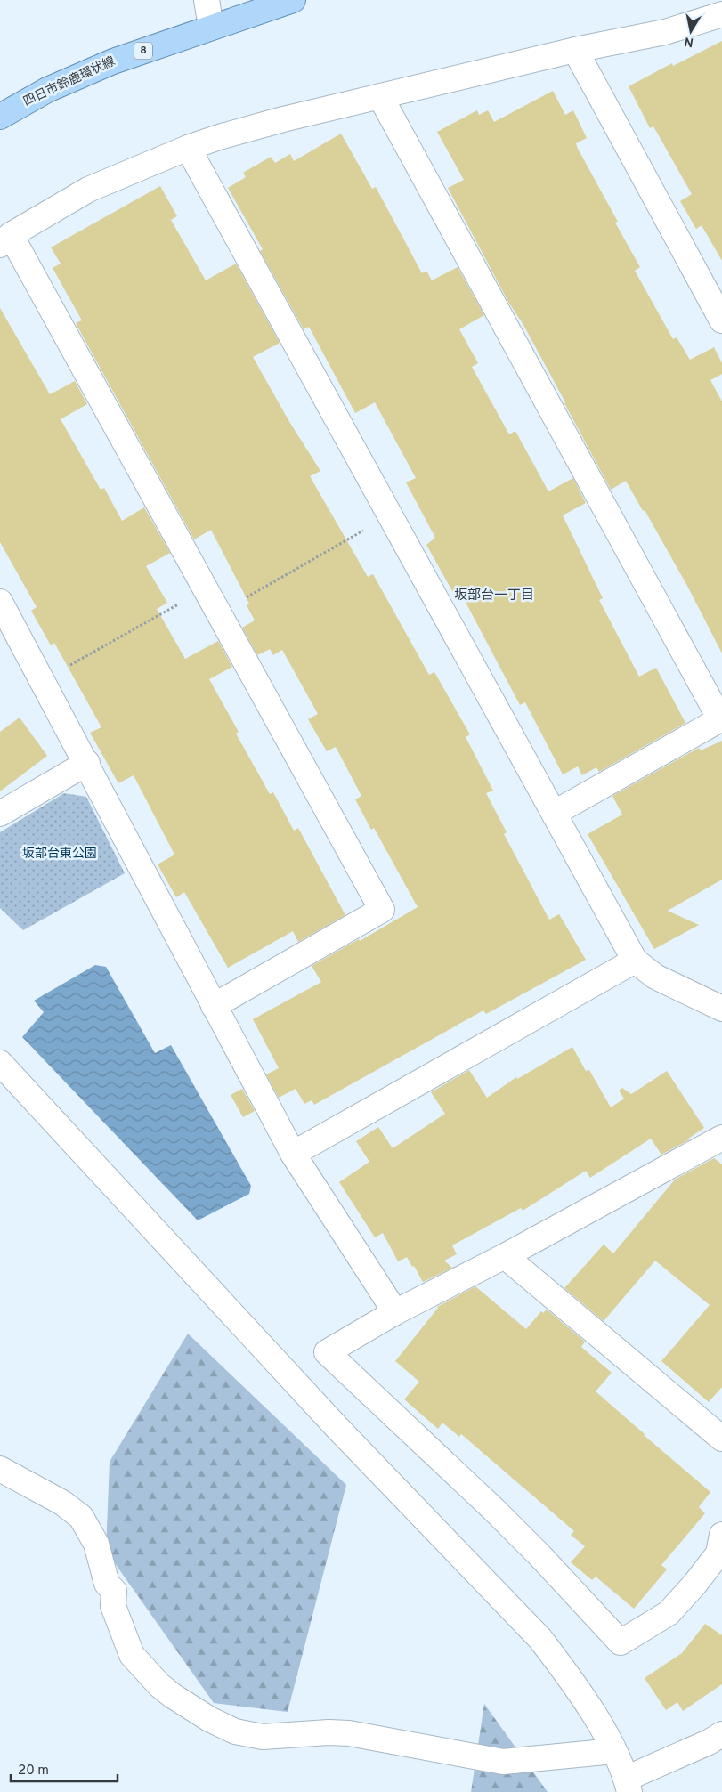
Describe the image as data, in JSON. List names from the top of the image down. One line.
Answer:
{"streets":{"main road":["8","四日市鈴鹿環状線"]},"districts":["坂部台一丁目"],"parks":["坂部台東公園"],"scale_bar":"20 m","north":"bottom"}
